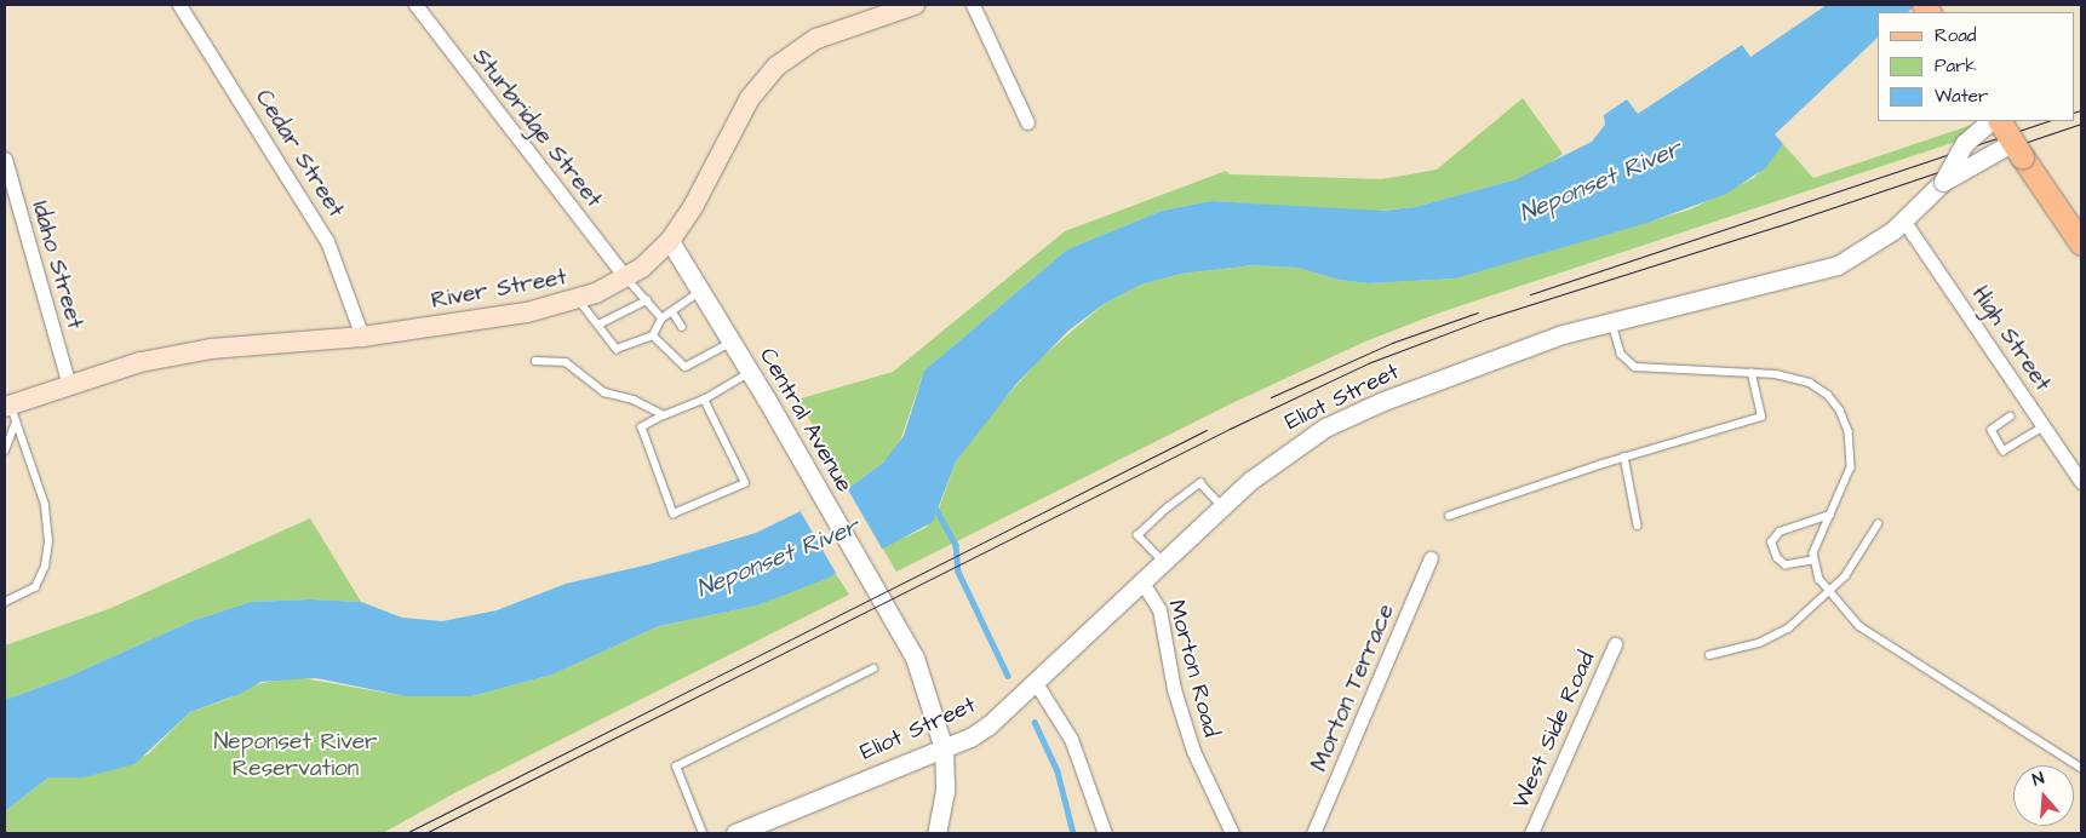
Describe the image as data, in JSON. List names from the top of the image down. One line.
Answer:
{"streets":{"main road":["River Street"],"street":["Sturbridge Street","Cedar Street","Idaho Street","High Street","Eliot Street","Central Avenue","Morton Road","Morton Terrace","West Side Road"]},"crossings":[["Sturbridge Street","River Street"],["Cedar Street","River Street"],["Idaho Street","River Street"],["River Street","Central Avenue"],["High Street","Eliot Street"],["Eliot Street","Central Avenue"],["Eliot Street","Morton Road"]],"water":["Neponset River"],"parks":["Neponset River Reservation"],"legend":["Road","Park","Water"],"north":"top"}
